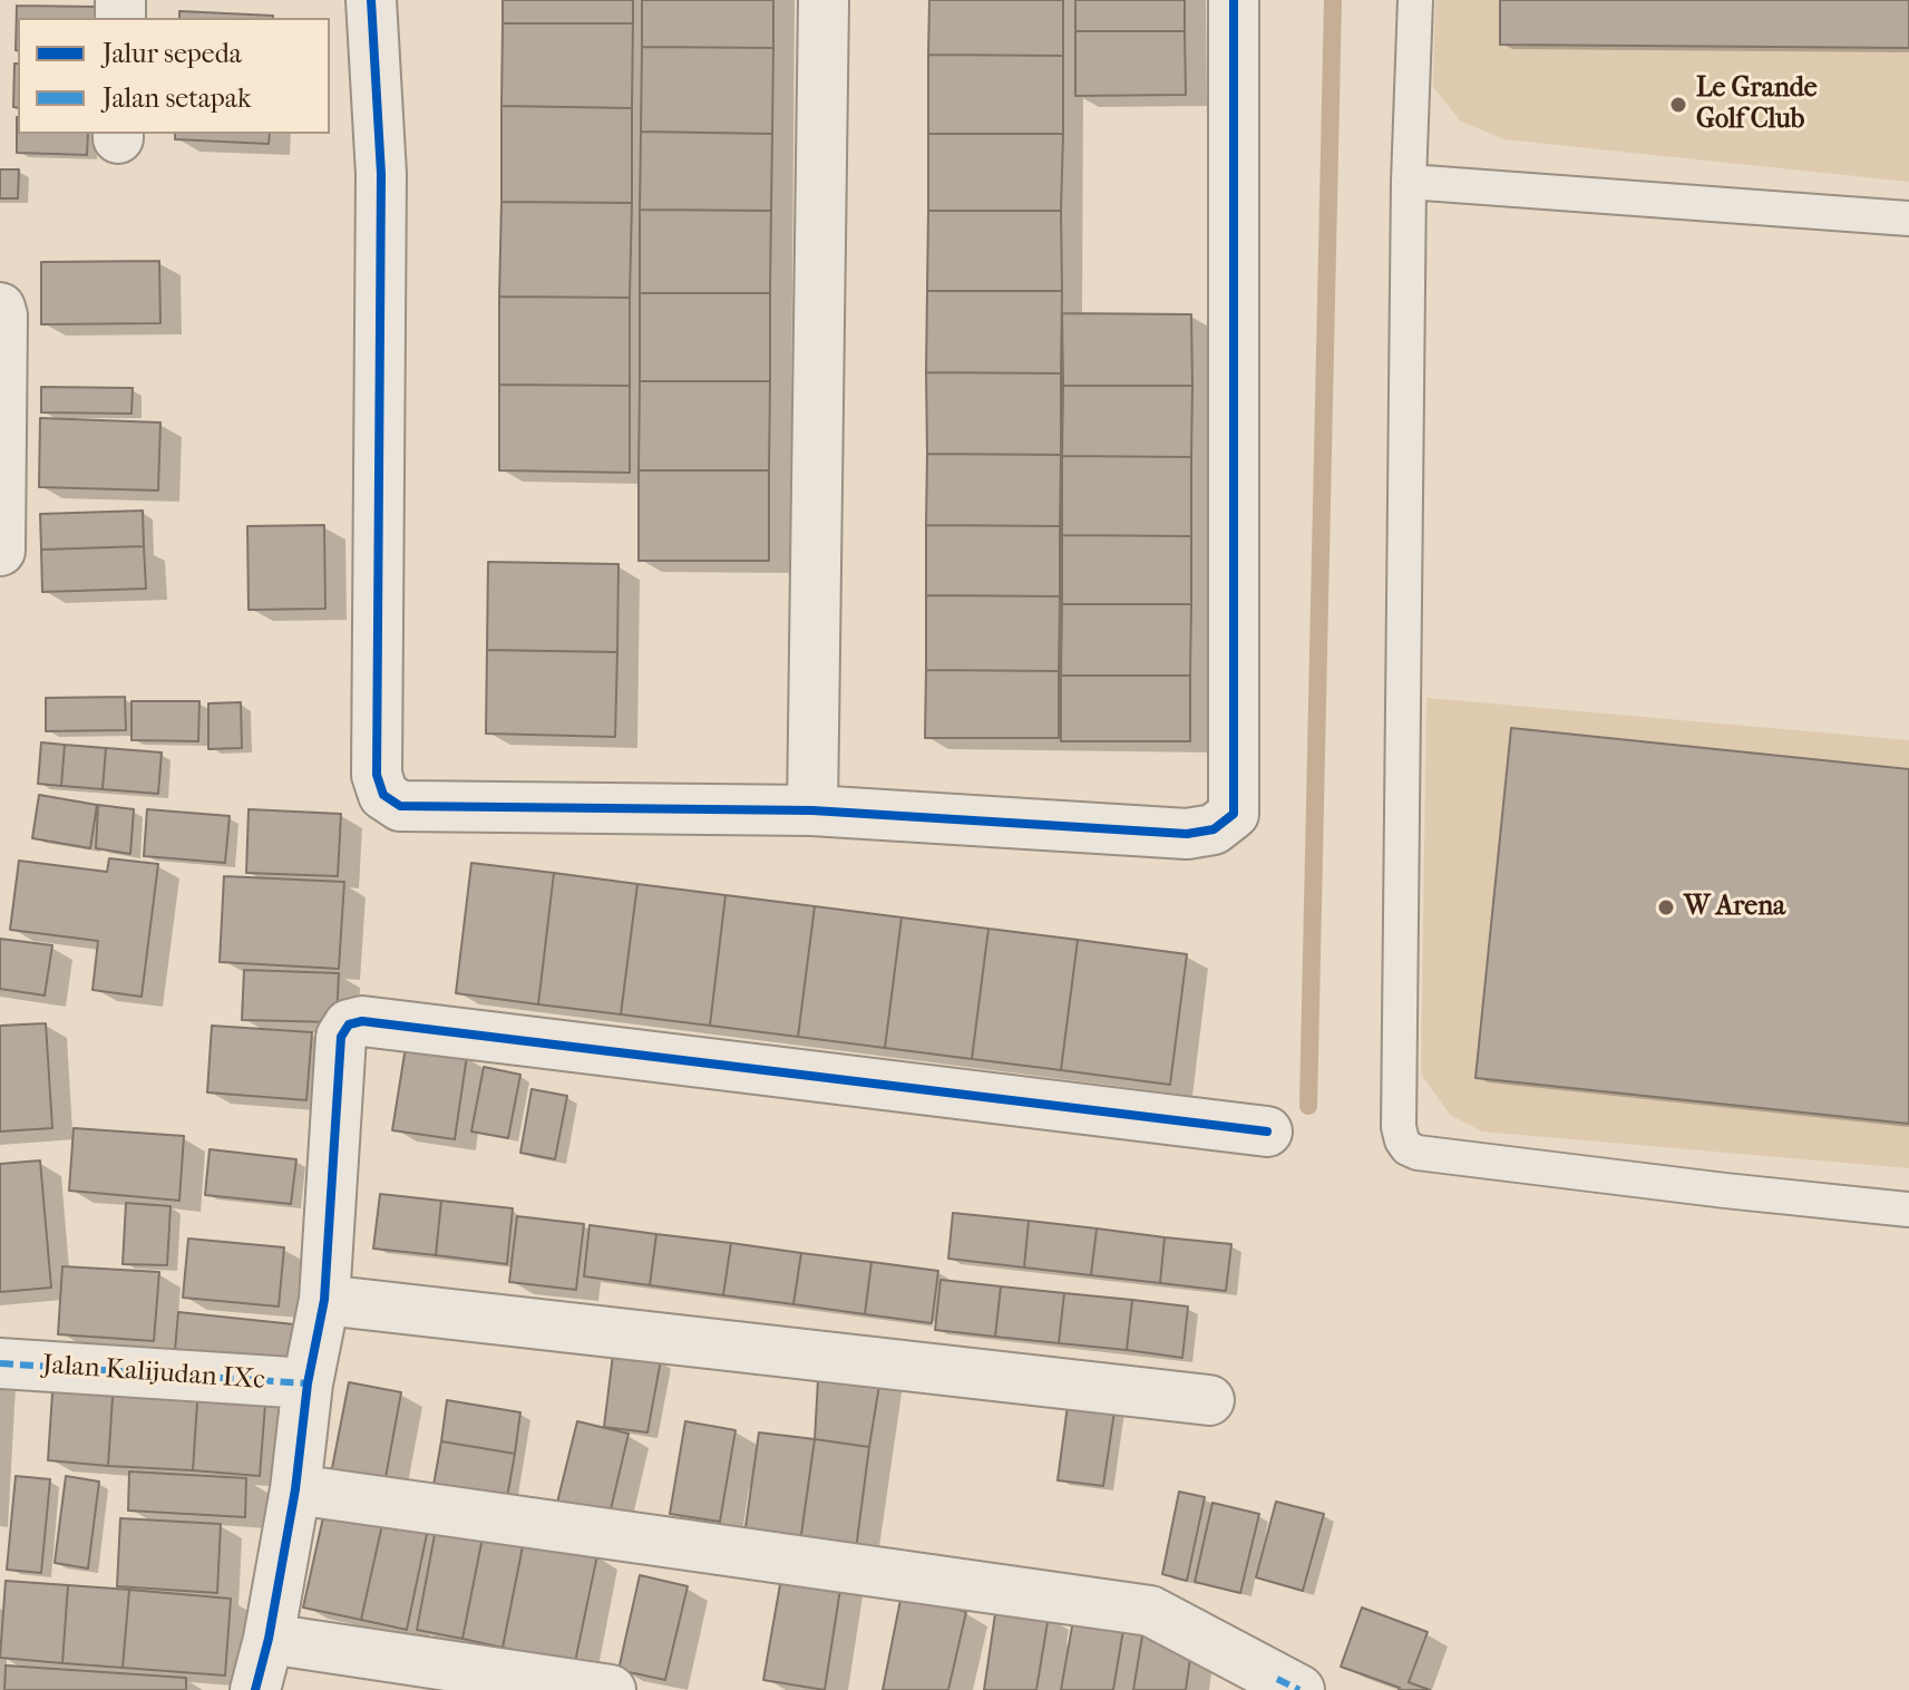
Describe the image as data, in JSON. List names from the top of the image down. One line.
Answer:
{"streets":{"street":["Jalan Kalijudan IXc"]},"places":["Le Grande Golf Club","W Arena"],"legend":["Jalur sepeda","Jalan setapak"]}
